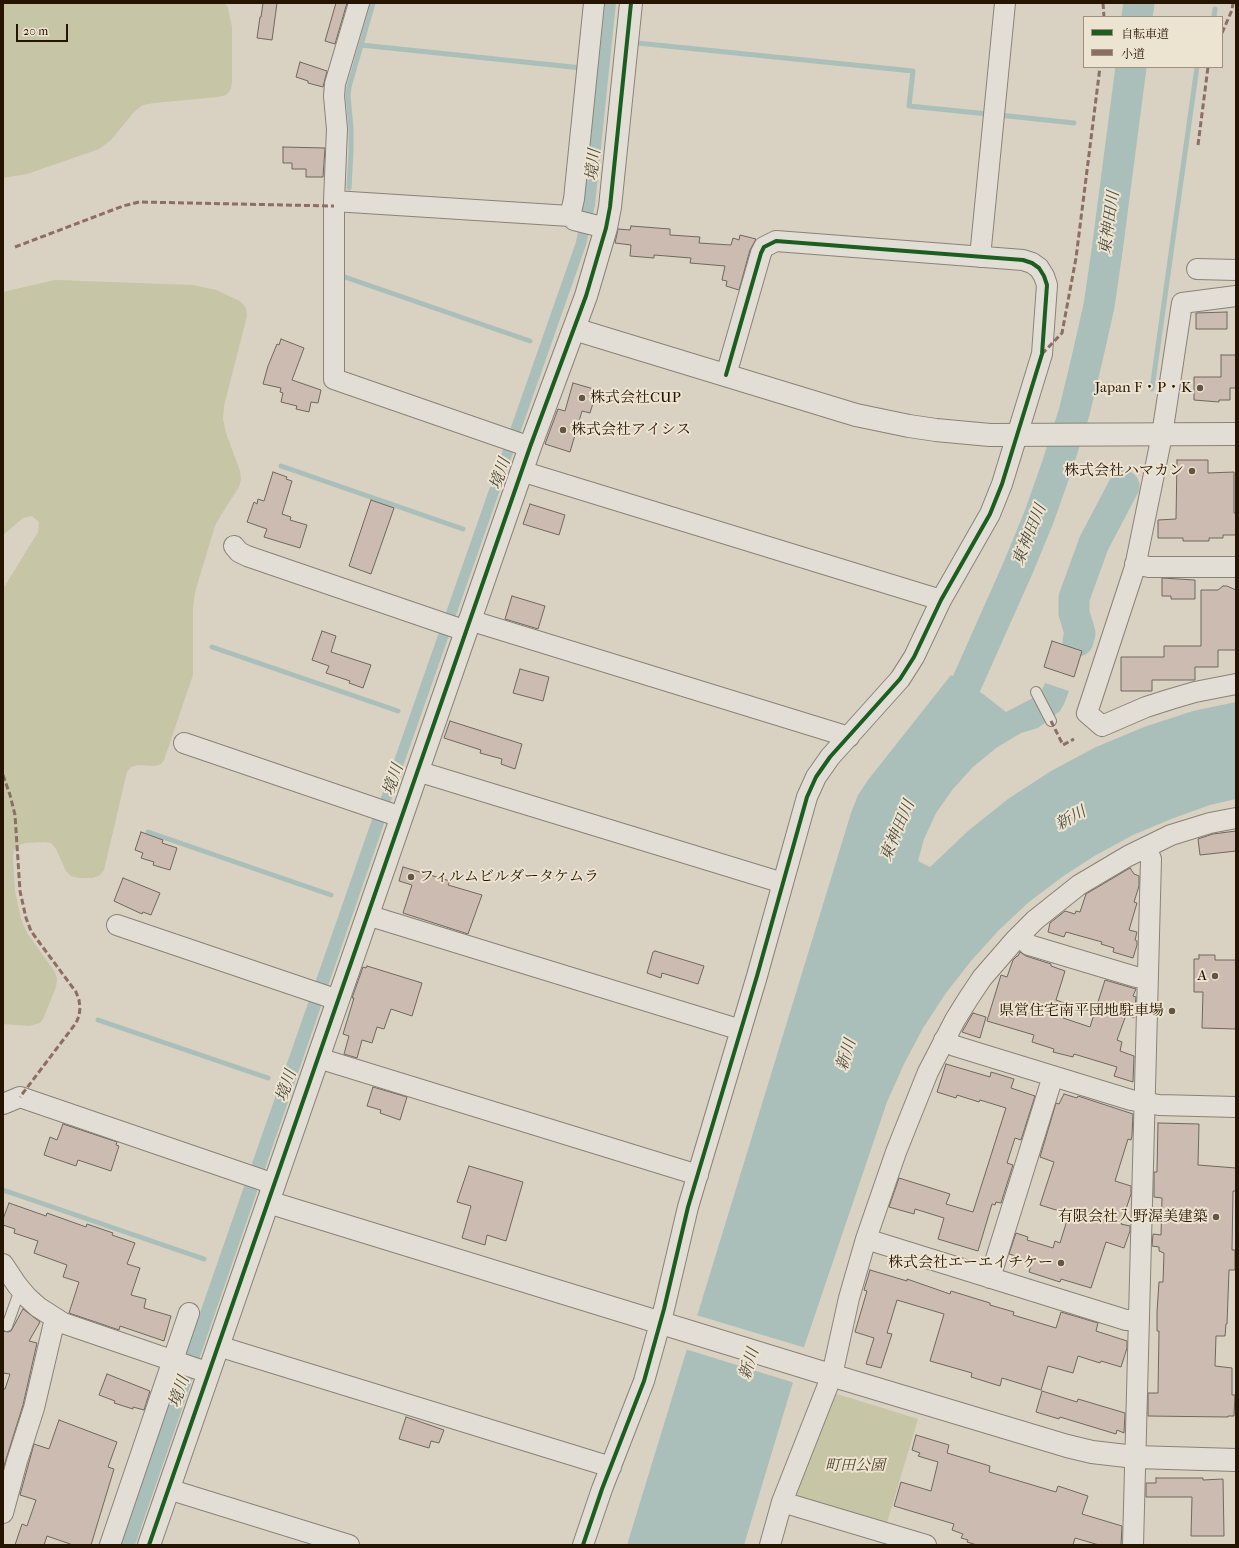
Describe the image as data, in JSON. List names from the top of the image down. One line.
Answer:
{"water":["境川","東神田川","新川"],"parks":["町田公園"],"places":["Japan F・P・K","株式会社CUP","株式会社アイシス","株式会社ハマカン","フィルムビルダータケムラ","A","県営住宅南平団地駐車場","有限会社入野渥美建築","株式会社エーエイチケー"],"legend":["自転車道","小道"],"scale_bar":"20 m"}
